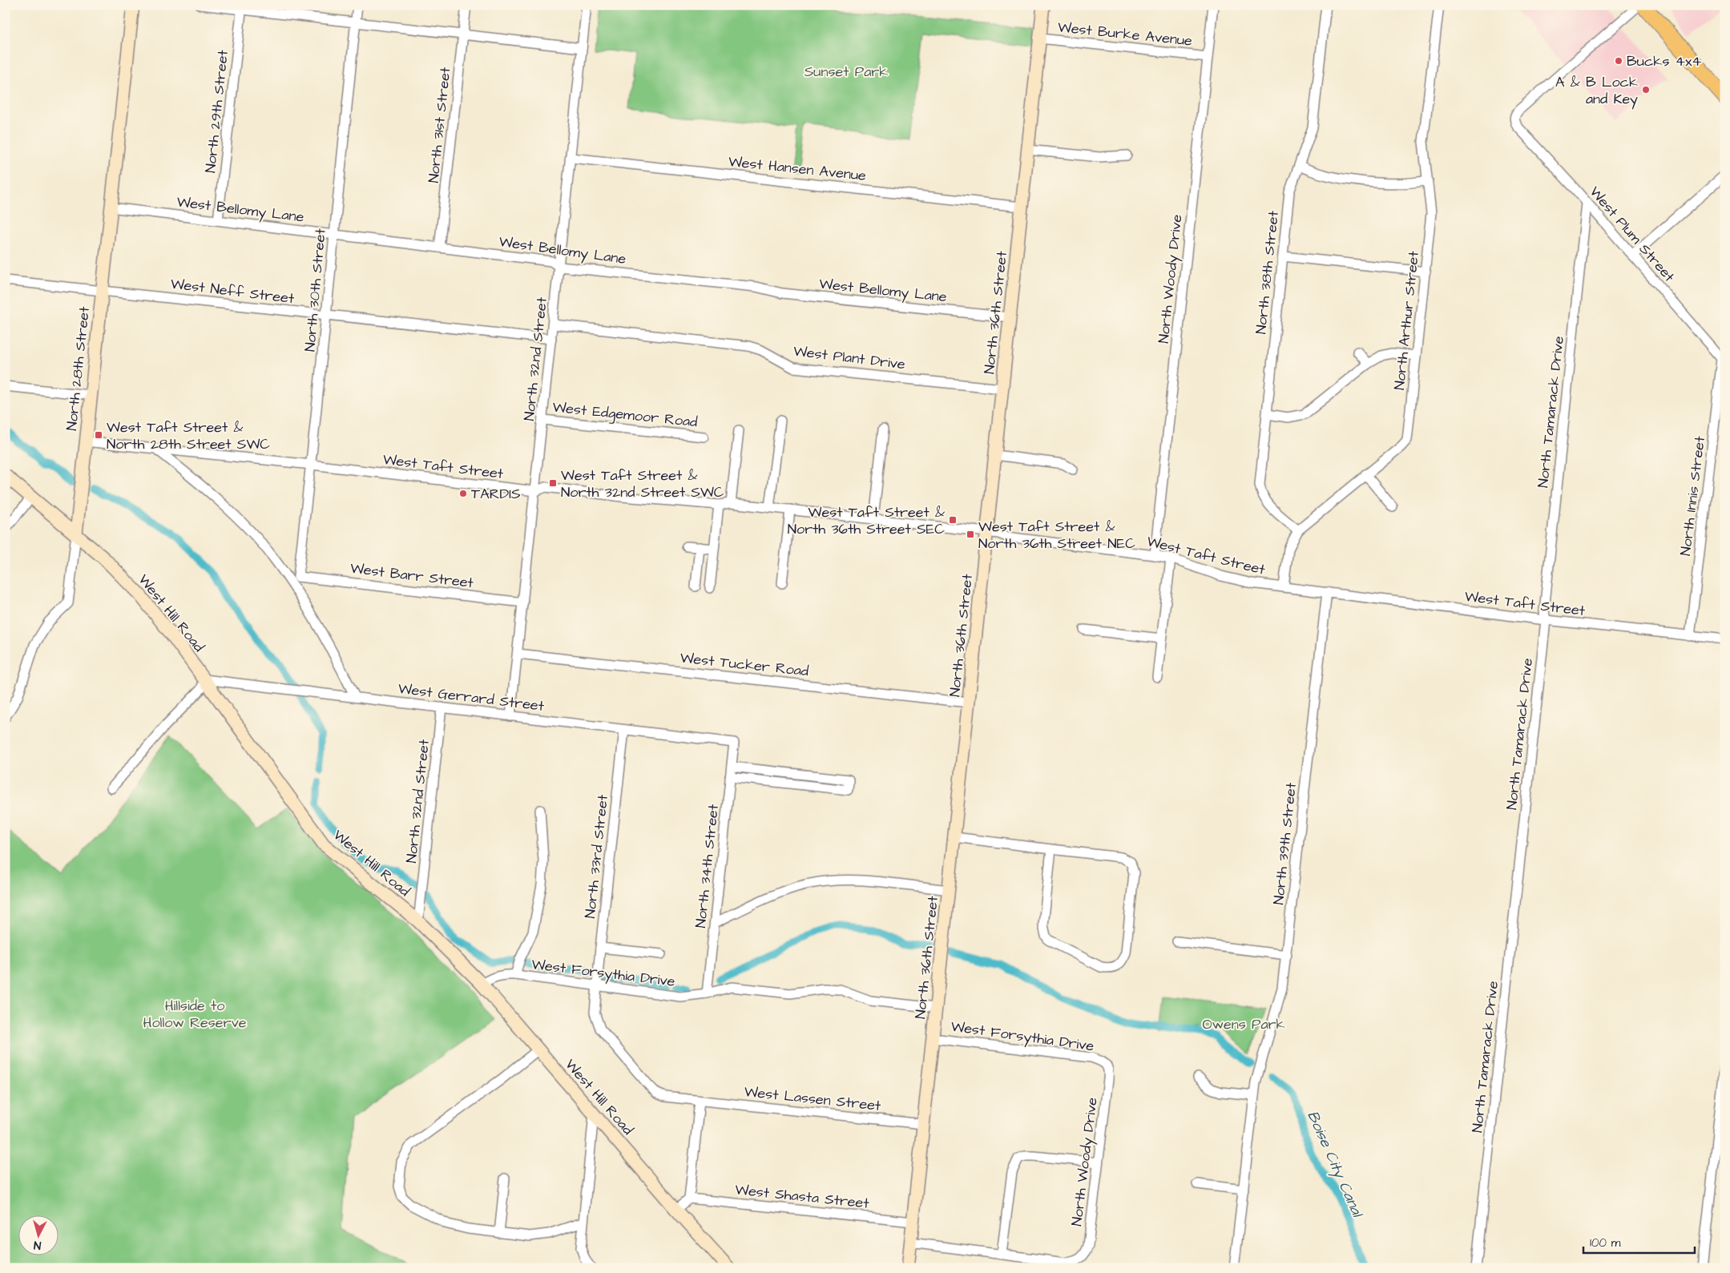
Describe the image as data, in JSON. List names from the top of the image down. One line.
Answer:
{"streets":{"street":["West Burke Avenue","North 29th Street","North 31st Street","West Hansen Avenue","West Bellomy Lane","West Plum Street","North 38th Street","North Woody Drive","North 30th Street","West Neff Street","North 36th Street","North Arthur Street","West Plant Drive","North 32nd Street","North 28th Street","North Tamarack Drive","West Edgemoor Road","West Taft Street","North Innis Street","West Barr Street","West Hill Road","West Tucker Road","West Gerrard Street","North 39th Street","North 33rd Street","North 34th Street","West Forsythia Drive","West Lassen Street","West Shasta Street"]},"crossings":[["West Burke Avenue","North Woody Drive"],["West Burke Avenue","North 36th Street"],["North 29th Street","West Bellomy Lane"],["North 31st Street","West Bellomy Lane"],["West Hansen Avenue","North 36th Street"],["West Hansen Avenue","North 32nd Street"],["West Bellomy Lane","North 30th Street"],["West Bellomy Lane","North 36th Street"],["West Bellomy Lane","North 32nd Street"],["West Bellomy Lane","North 28th Street"],["West Plum Street","North Tamarack Drive"],["West Plum Street","North Innis Street"],["North 38th Street","North Arthur Street"],["North Woody Drive","West Taft Street"],["North Woody Drive","West Forsythia Drive"],["North 30th Street","West Neff Street"],["North 30th Street","West Taft Street"],["North 30th Street","West Barr Street"],["West Neff Street","North 32nd Street"],["West Neff Street","North 28th Street"],["North 36th Street","West Plant Drive"],["North 36th Street","West Taft Street"],["North 36th Street","West Tucker Road"],["North 36th Street","West Forsythia Drive"],["North 36th Street","West Lassen Street"],["North 36th Street","West Shasta Street"],["North Arthur Street","West Taft Street"],["West Plant Drive","North 32nd Street"],["North 32nd Street","West Edgemoor Road"],["North 32nd Street","West Taft Street"],["North 32nd Street","West Barr Street"],["North 32nd Street","West Hill Road"],["North 32nd Street","West Tucker Road"],["North 32nd Street","West Gerrard Street"],["North 28th Street","West Taft Street"],["North 28th Street","West Hill Road"],["North Tamarack Drive","West Taft Street"],["West Taft Street","North Innis Street"],["West Taft Street","North 39th Street"],["West Hill Road","West Gerrard Street"],["West Hill Road","West Forsythia Drive"],["West Gerrard Street","North 33rd Street"],["West Gerrard Street","North 34th Street"],["North 33rd Street","West Forsythia Drive"],["North 33rd Street","West Lassen Street"],["North 34th Street","West Forsythia Drive"],["West Forsythia Drive","West Lassen Street"]],"water":["Boise City Canal"],"parks":["Sunset Park","Hillside to Hollow Reserve","Owens Park"],"places":{"other":["Bucks 4x4","A & B Lock and Key","TARDIS"],"transit":["West Taft Street & North 28th Street SWC","West Taft Street & North 32nd Street SWC","West Taft Street & North 36th Street SEC","West Taft Street & North 36th Street NEC"]},"scale_bar":"100 m","north":"bottom"}
